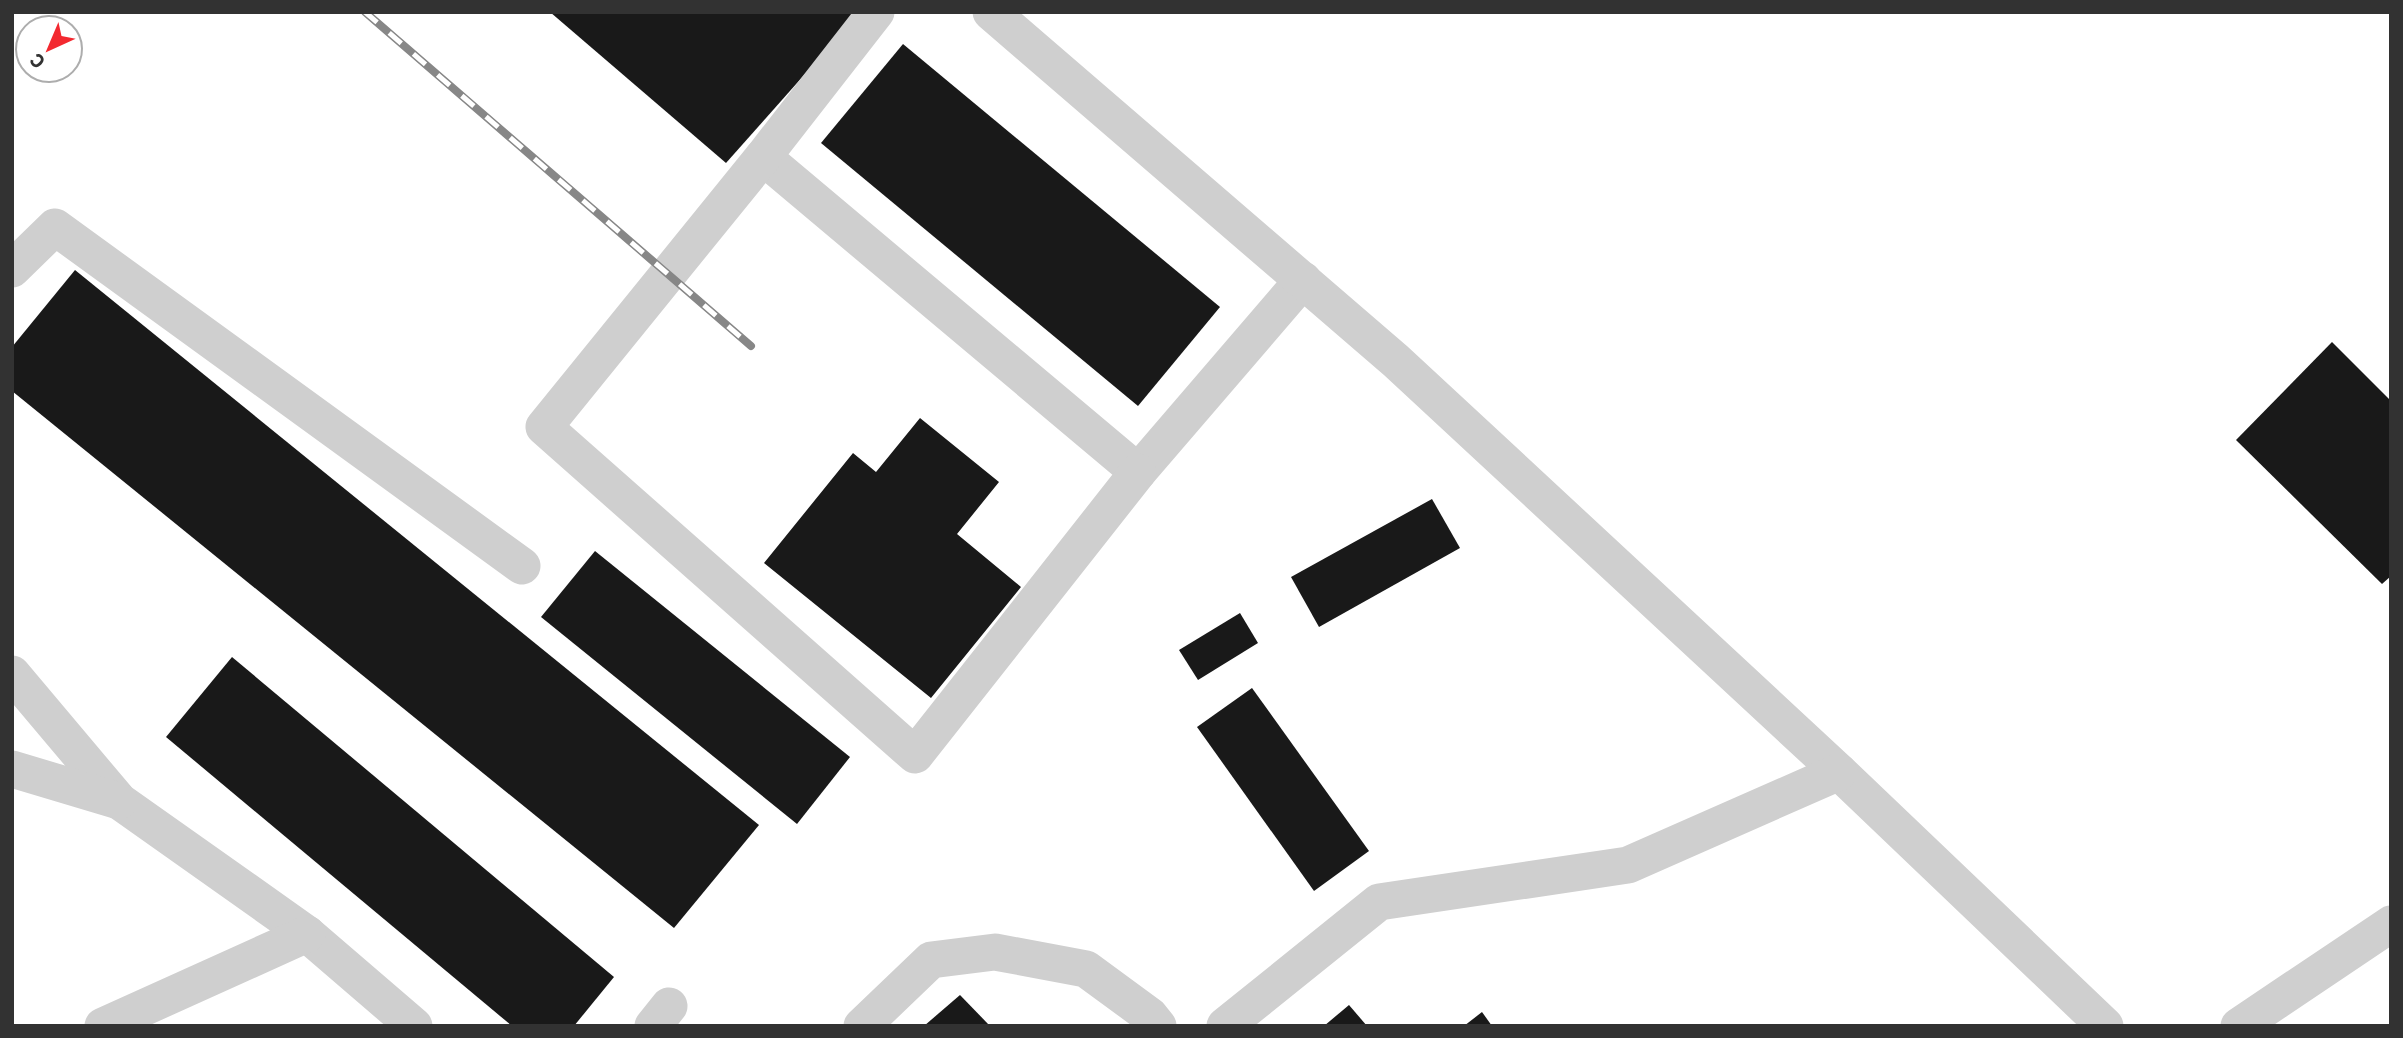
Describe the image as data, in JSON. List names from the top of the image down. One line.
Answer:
{"north":"bottom left"}
